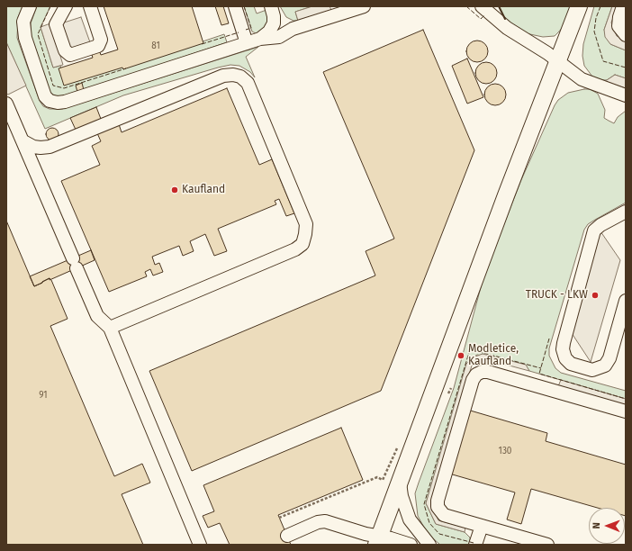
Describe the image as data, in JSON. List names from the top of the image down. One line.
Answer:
{"places":["Kaufland","TRUCK - LKW","Modletice, Kaufland"],"house_numbers":["81","91","130"],"north":"left"}
